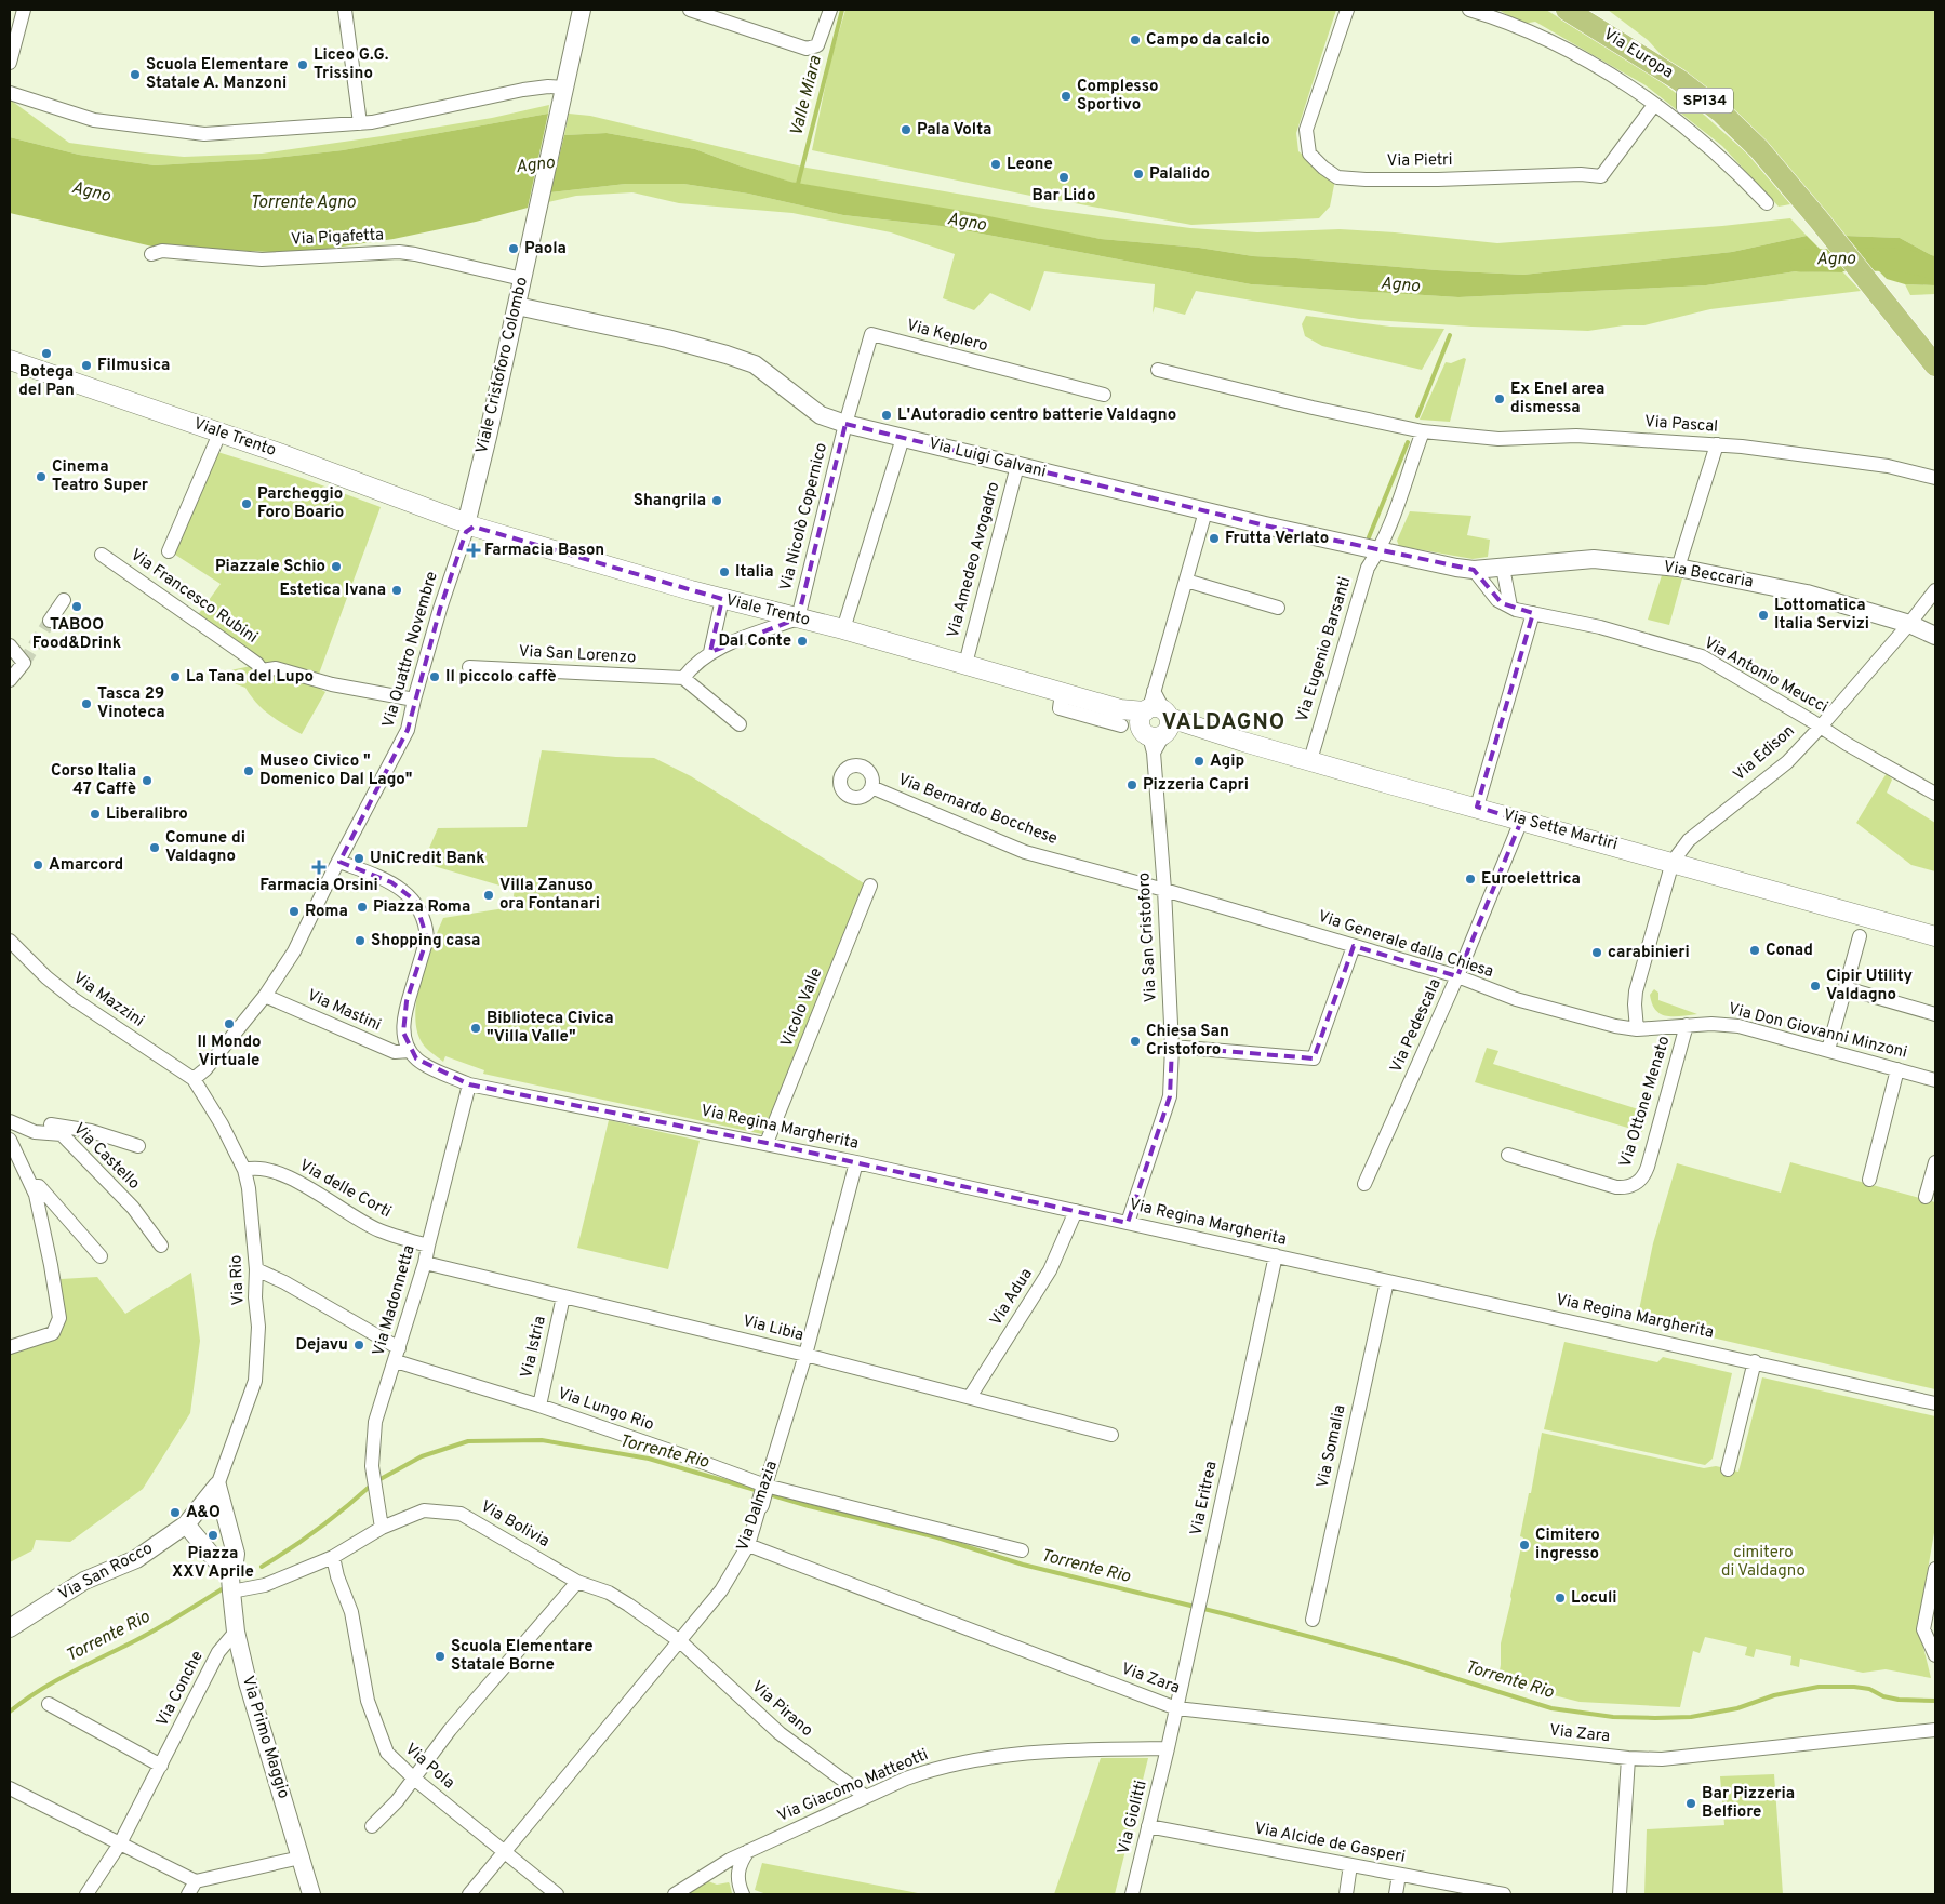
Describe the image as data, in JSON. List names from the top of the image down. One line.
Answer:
{"streets":{"main road":["Via Europa","SP134","Viale Trento","Via Sette Martiri"],"street":["Via Pietri","Via Pigafetta","Via Keplero","Viale Cristoforo Colombo","Via Pascal","Via Luigi Galvani","Via Nicolò Copernico","Via Amedeo Avogadro","Via Beccaria","Via Francesco Rubini","Via Quattro Novembre","Via Eugenio Barsanti","Via San Lorenzo","Via Antonio Meucci","Via Edison","Via Bernardo Bocchese","Via San Cristoforo","Via Generale dalla Chiesa","Via Mazzini","Vicolo Valle","Via Mastini","Via Pedescala","Via Don Giovanni Minzoni","Via Ottone Menato","Via Regina Margherita","Via Castello","Via delle Corti","Via Rio","Via Adua","Via Madonnetta","Via Libia","Via Istria","Via Lungo Rio","Via Somalia","Via Eritrea","Via Dalmazia","Via Bolivia","Via San Rocco","Via Zara","Via Conche","Via Pirano","Via Primo Maggio","Via Pola","Via Giacomo Matteotti","Via Giolitti","Via Alcide de Gasperi"]},"crossings":[["Via Pigafetta","Viale Cristoforo Colombo"],["Via Keplero","Via Luigi Galvani"],["Via Keplero","Via Nicolò Copernico"],["Viale Cristoforo Colombo","Viale Trento"],["Viale Cristoforo Colombo","Via Luigi Galvani"],["Viale Cristoforo Colombo","Via Quattro Novembre"],["Viale Trento","Via Nicolò Copernico"],["Viale Trento","Via Amedeo Avogadro"],["Viale Trento","Via Quattro Novembre"],["Viale Trento","Via Sette Martiri"],["Via Luigi Galvani","Via Nicolò Copernico"],["Via Luigi Galvani","Via Amedeo Avogadro"],["Via Luigi Galvani","Via Beccaria"],["Via Luigi Galvani","Via Eugenio Barsanti"],["Via Luigi Galvani","Via Antonio Meucci"],["Via Beccaria","Via Antonio Meucci"],["Via Beccaria","Via Edison"],["Via Francesco Rubini","Via Quattro Novembre"],["Via Quattro Novembre","Via Mazzini"],["Via Quattro Novembre","Via Mastini"],["Via Quattro Novembre","Via Rio"],["Via Eugenio Barsanti","Via Sette Martiri"],["Via Antonio Meucci","Via Edison"],["Via Edison","Via Sette Martiri"],["Via Bernardo Bocchese","Via San Cristoforo"],["Via Bernardo Bocchese","Via Generale dalla Chiesa"],["Via Sette Martiri","Via San Cristoforo"],["Via Sette Martiri","Via Pedescala"],["Via San Cristoforo","Via Generale dalla Chiesa"],["Via San Cristoforo","Via Regina Margherita"],["Via Generale dalla Chiesa","Via Pedescala"],["Via Generale dalla Chiesa","Via Don Giovanni Minzoni"],["Via Mazzini","Via Rio"],["Vicolo Valle","Via Regina Margherita"],["Via Mastini","Via Regina Margherita"],["Via Don Giovanni Minzoni","Via Ottone Menato"],["Via Regina Margherita","Via Adua"],["Via Regina Margherita","Via Madonnetta"],["Via Regina Margherita","Via Somalia"],["Via Regina Margherita","Via Eritrea"],["Via Regina Margherita","Via Dalmazia"],["Via delle Corti","Via Rio"],["Via delle Corti","Via Madonnetta"],["Via Rio","Via Lungo Rio"],["Via Rio","Via San Rocco"],["Via Rio","Via Primo Maggio"],["Via Adua","Via Libia"],["Via Madonnetta","Via Libia"],["Via Madonnetta","Via Lungo Rio"],["Via Madonnetta","Via Bolivia"],["Via Libia","Via Istria"],["Via Libia","Via Dalmazia"],["Via Istria","Via Lungo Rio"],["Via Lungo Rio","Via Dalmazia"],["Via Eritrea","Via Zara"],["Via Eritrea","Via Giacomo Matteotti"],["Via Eritrea","Via Giolitti"],["Via Dalmazia","Via Bolivia"],["Via Dalmazia","Via Zara"],["Via Dalmazia","Via Pirano"],["Via Dalmazia","Via Pola"],["Via Bolivia","Via Pirano"],["Via Bolivia","Via Primo Maggio"],["Via Bolivia","Via Pola"],["Via San Rocco","Via Primo Maggio"],["Via Conche","Via Primo Maggio"],["Via Pirano","Via Giacomo Matteotti"],["Via Giacomo Matteotti","Via Giolitti"],["Via Giolitti","Via Alcide de Gasperi"]],"districts":["VALDAGNO"],"water":["Valle Miara","Agno","Torrente Agno","Torrente Rio"],"parks":["cimitero di Valdagno"],"places":{"other":["Campo da calcio","Liceo G.G. Trissino","Scuola Elementare Statale A. Manzoni","Complesso Sportivo","Pala Volta","Leone","Palalido","Bar Lido","Paola","Botega del Pan","Filmusica","Ex Enel area dismessa","L'Autoradio centro batterie Valdagno","Cinema Teatro Super","Shangrila","Parcheggio Foro Boario","Frutta Verlato","Piazzale Schio","Italia","Estetica Ivana","TABOO Food&Drink","Lottomatica Italia Servizi","Dal Conte","La Tana del Lupo","Il piccolo caffè","Tasca 29 Vinoteca","Agip","Museo Civico \" Domenico Dal Lago\"","Corso Italia 47 Caffè","Pizzeria Capri","Liberalibro","Comune di Valdagno","UniCredit Bank","Amarcord","Euroelettrica","Villa Zanuso ora Fontanari","Piazza Roma","Roma","Shopping casa","Conad","carabinieri","Cipir Utility Valdagno","Il Mondo Virtuale","Biblioteca Civica \"Villa Valle\"","Chiesa San Cristoforo","Dejavu","A&O","Piazza XXV Aprile","Cimitero ingresso","Loculi","Scuola Elementare Statale Borne","Bar Pizzeria Belfiore"],"health":["Farmacia Bason","Farmacia Orsini"]}}
